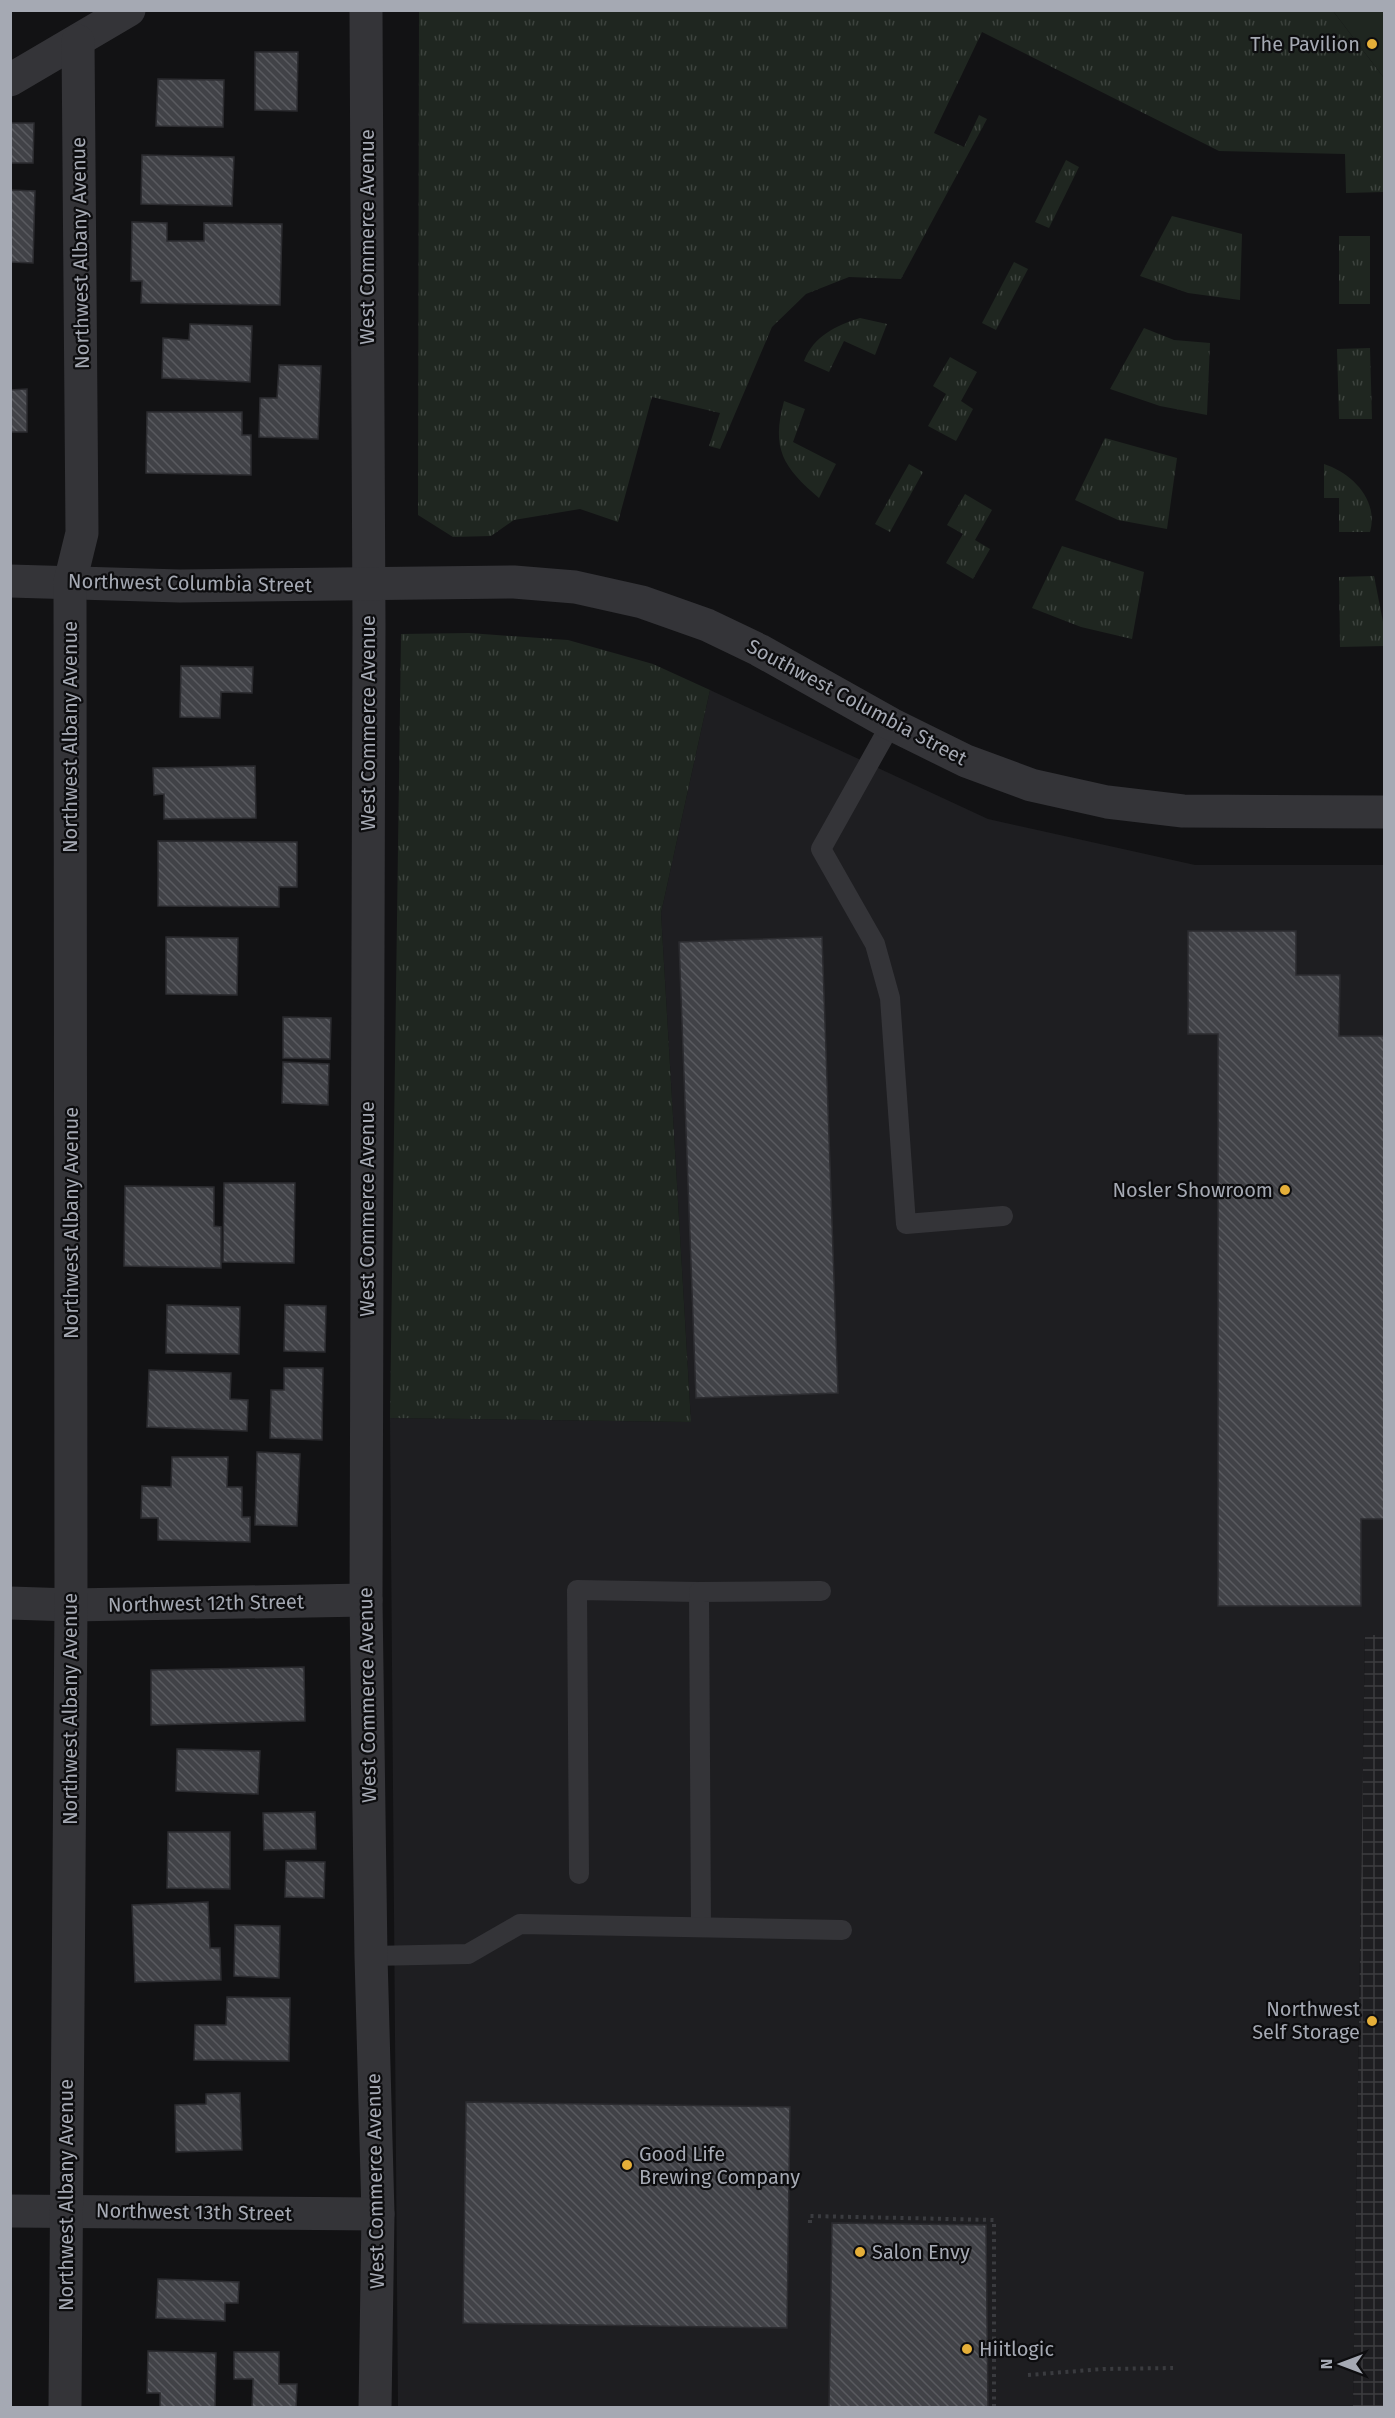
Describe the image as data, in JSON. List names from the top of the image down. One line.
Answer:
{"streets":{"street":["West Commerce Avenue","Northwest Albany Avenue","Northwest Columbia Street","Southwest Columbia Street","Northwest 12th Street","Northwest 13th Street"]},"crossings":[["West Commerce Avenue","Northwest Columbia Street"],["West Commerce Avenue","Southwest Columbia Street"],["West Commerce Avenue","Northwest 12th Street"],["West Commerce Avenue","Northwest 13th Street"],["Northwest Albany Avenue","Northwest Columbia Street"],["Northwest Albany Avenue","Northwest 12th Street"],["Northwest Albany Avenue","Northwest 13th Street"],["Northwest Columbia Street","Southwest Columbia Street"]],"places":["The Pavilion","Nosler Showroom","Northwest Self Storage","Good Life Brewing Company","Salon Envy","Hiitlogic"],"north":"left"}
